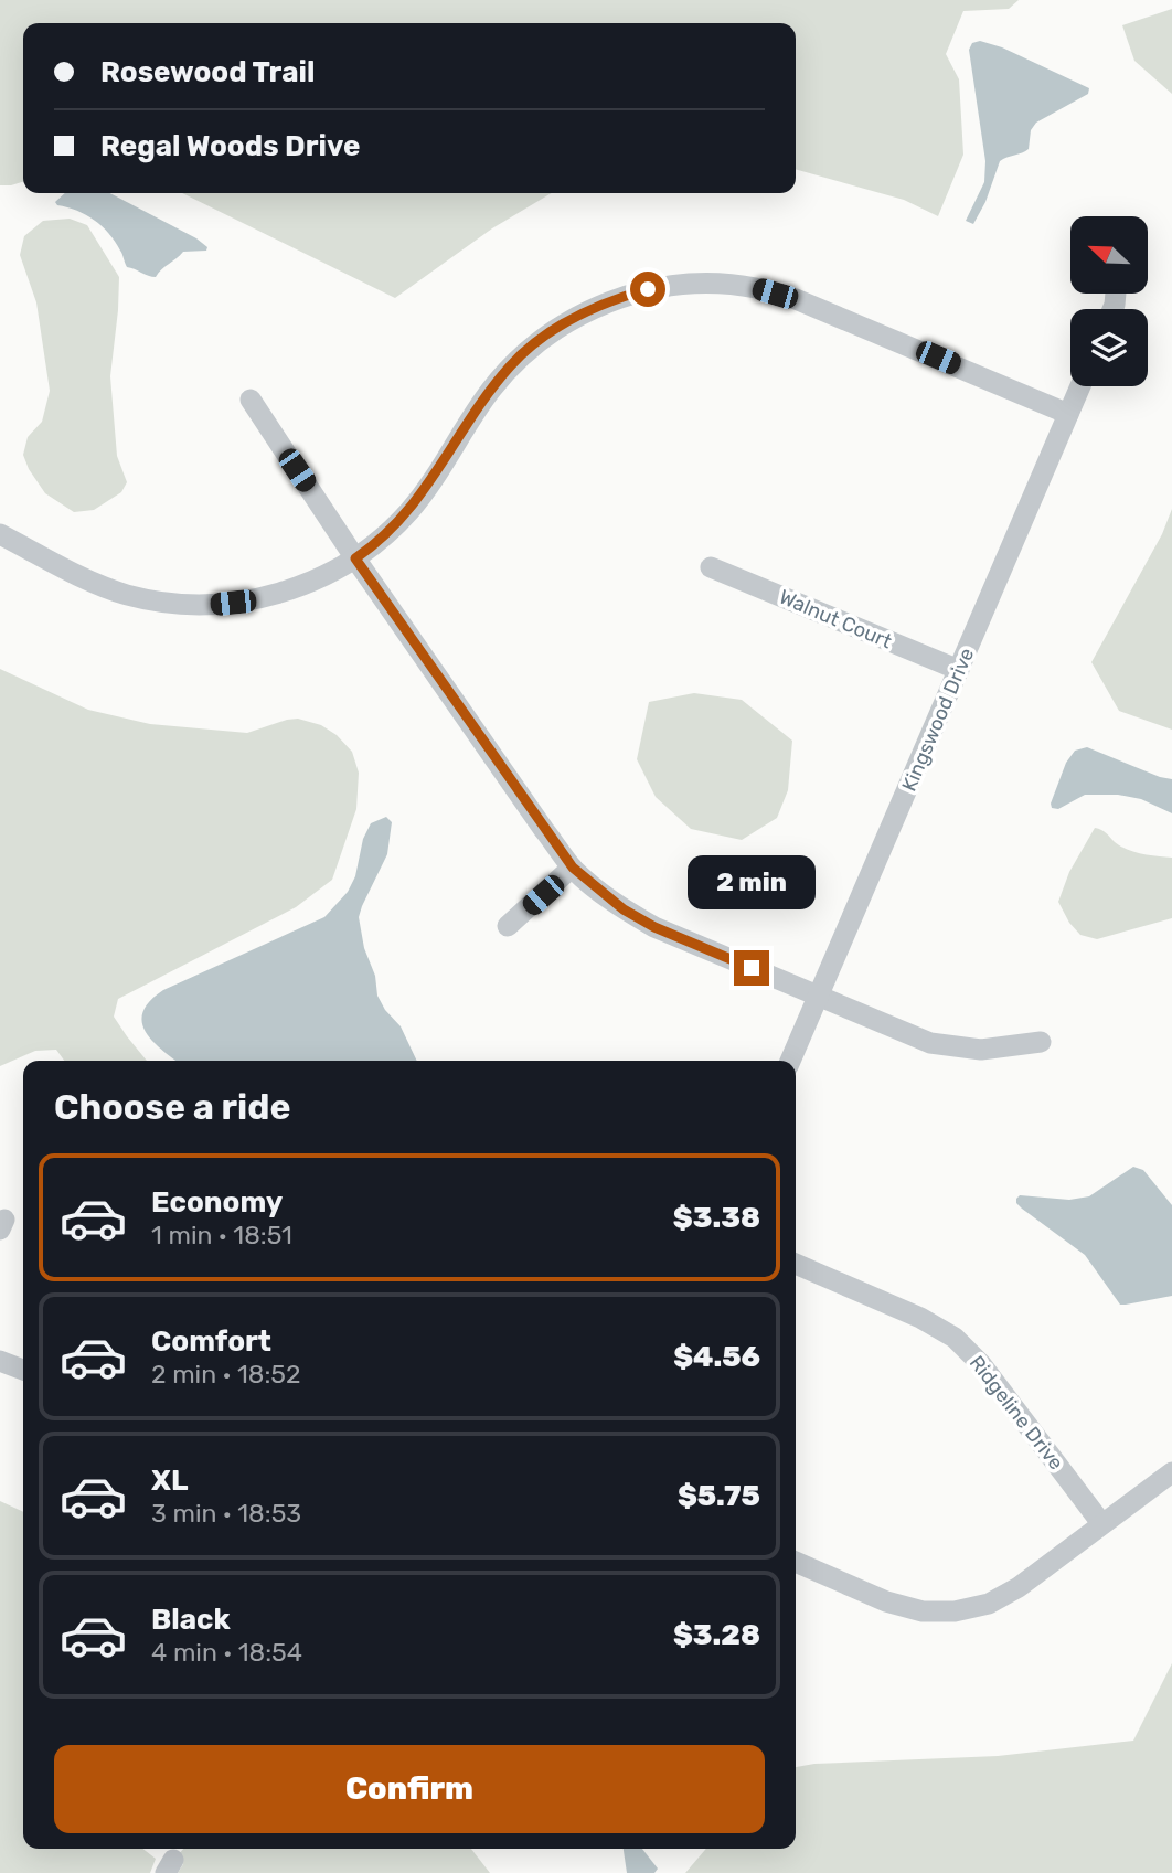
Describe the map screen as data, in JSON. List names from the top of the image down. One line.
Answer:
{"streets":{"street":["Walnut Court","Kingswood Drive","Ridgeline Drive"]},"crossings":[["Walnut Court","Kingswood Drive"]],"north":"top left","page":{"banner":["Rosewood Trail","Regal Woods Drive"],"bubble":"2 min","heading":"Choose a ride","list":[{"name":"Economy","note":"1 min · 18:51","value":"$3.38"},{"name":"Comfort","note":"2 min · 18:52","value":"$4.56"},{"name":"XL","note":"3 min · 18:53","value":"$5.75"},{"name":"Black","note":"4 min · 18:54","value":"$3.28"}],"buttons":"Confirm"}}
